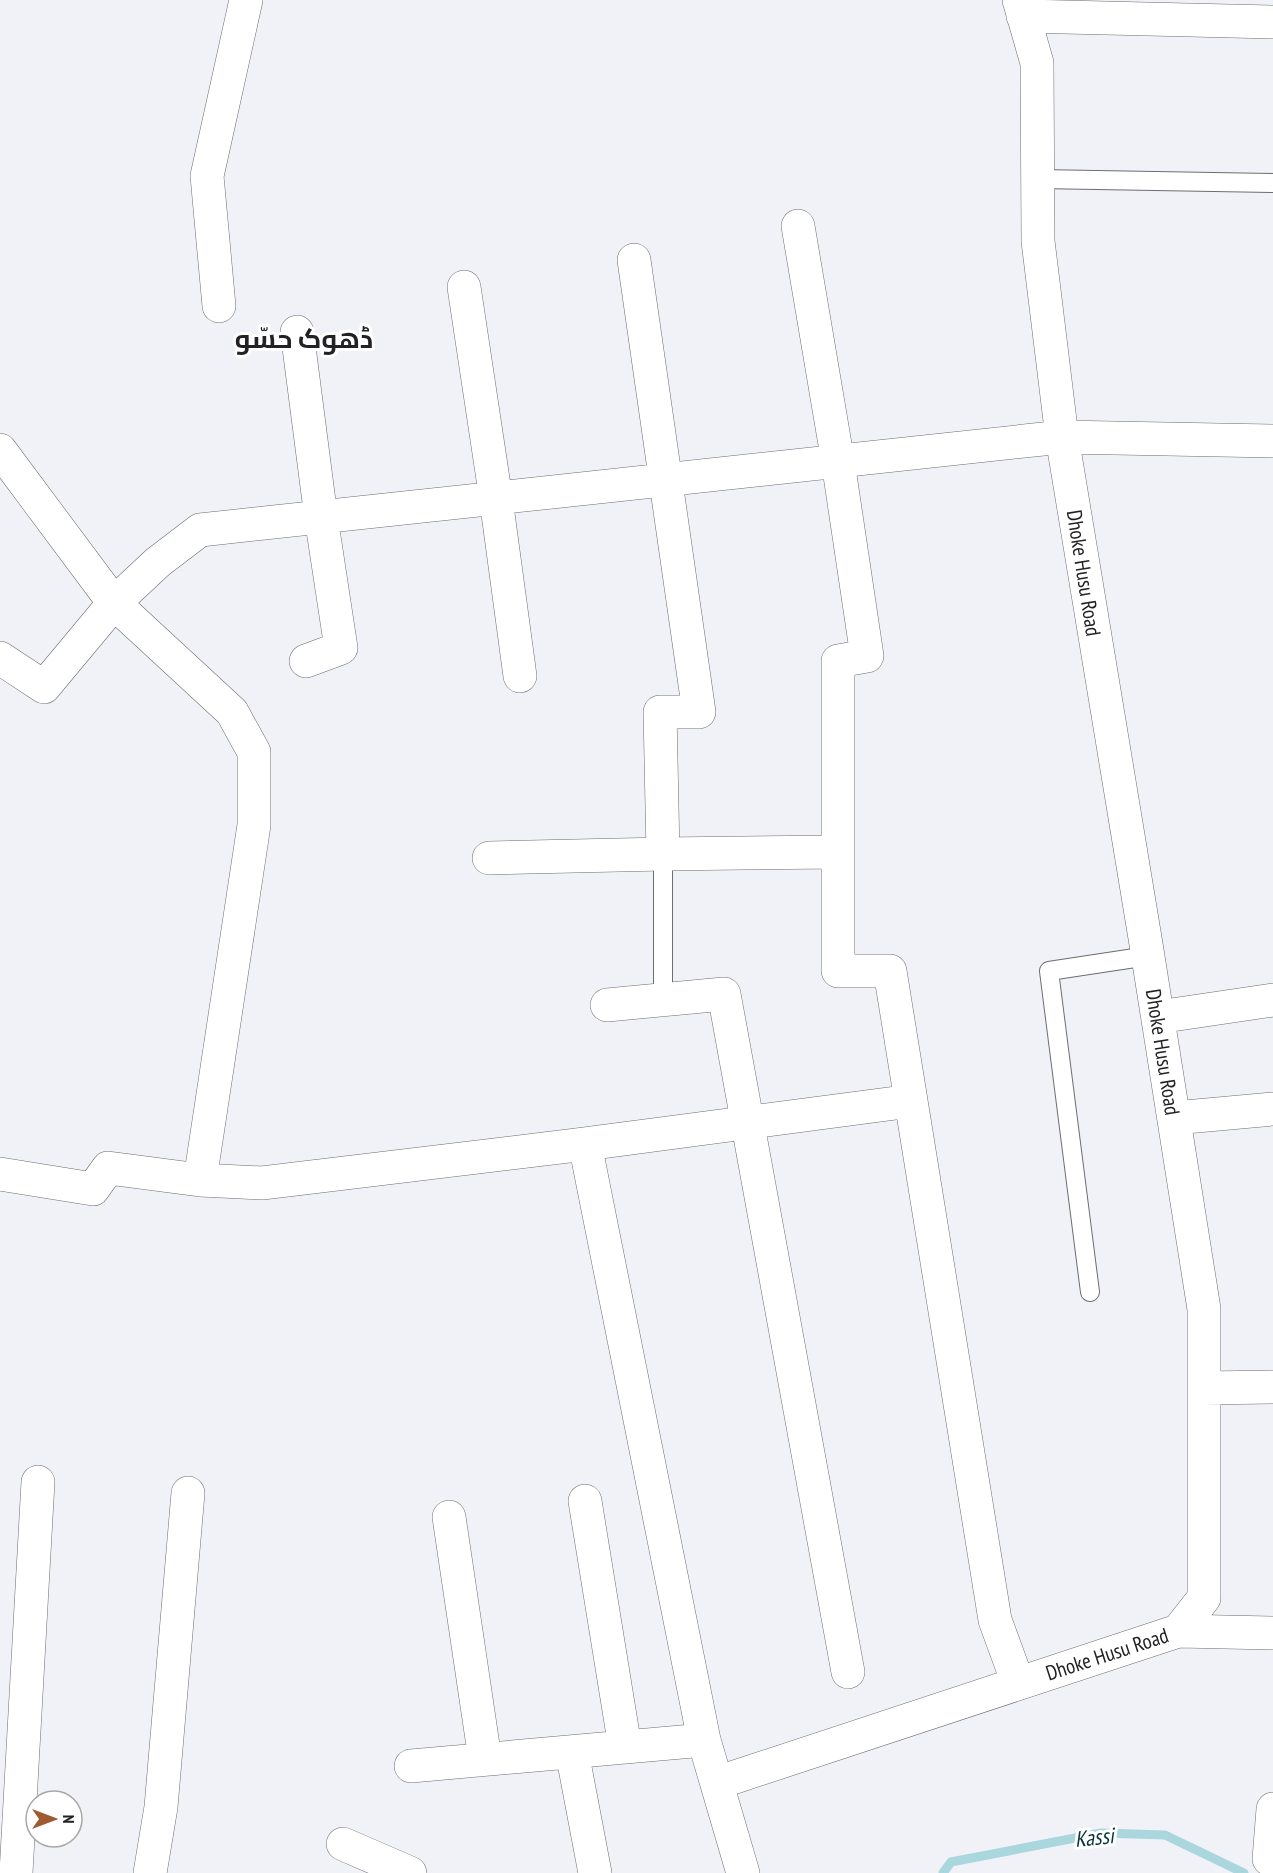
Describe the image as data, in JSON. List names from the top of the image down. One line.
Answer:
{"streets":{"street":["Dhoke Husu Road"]},"districts":["ڈھوک حسّو"],"water":["Kassi"],"north":"right"}
